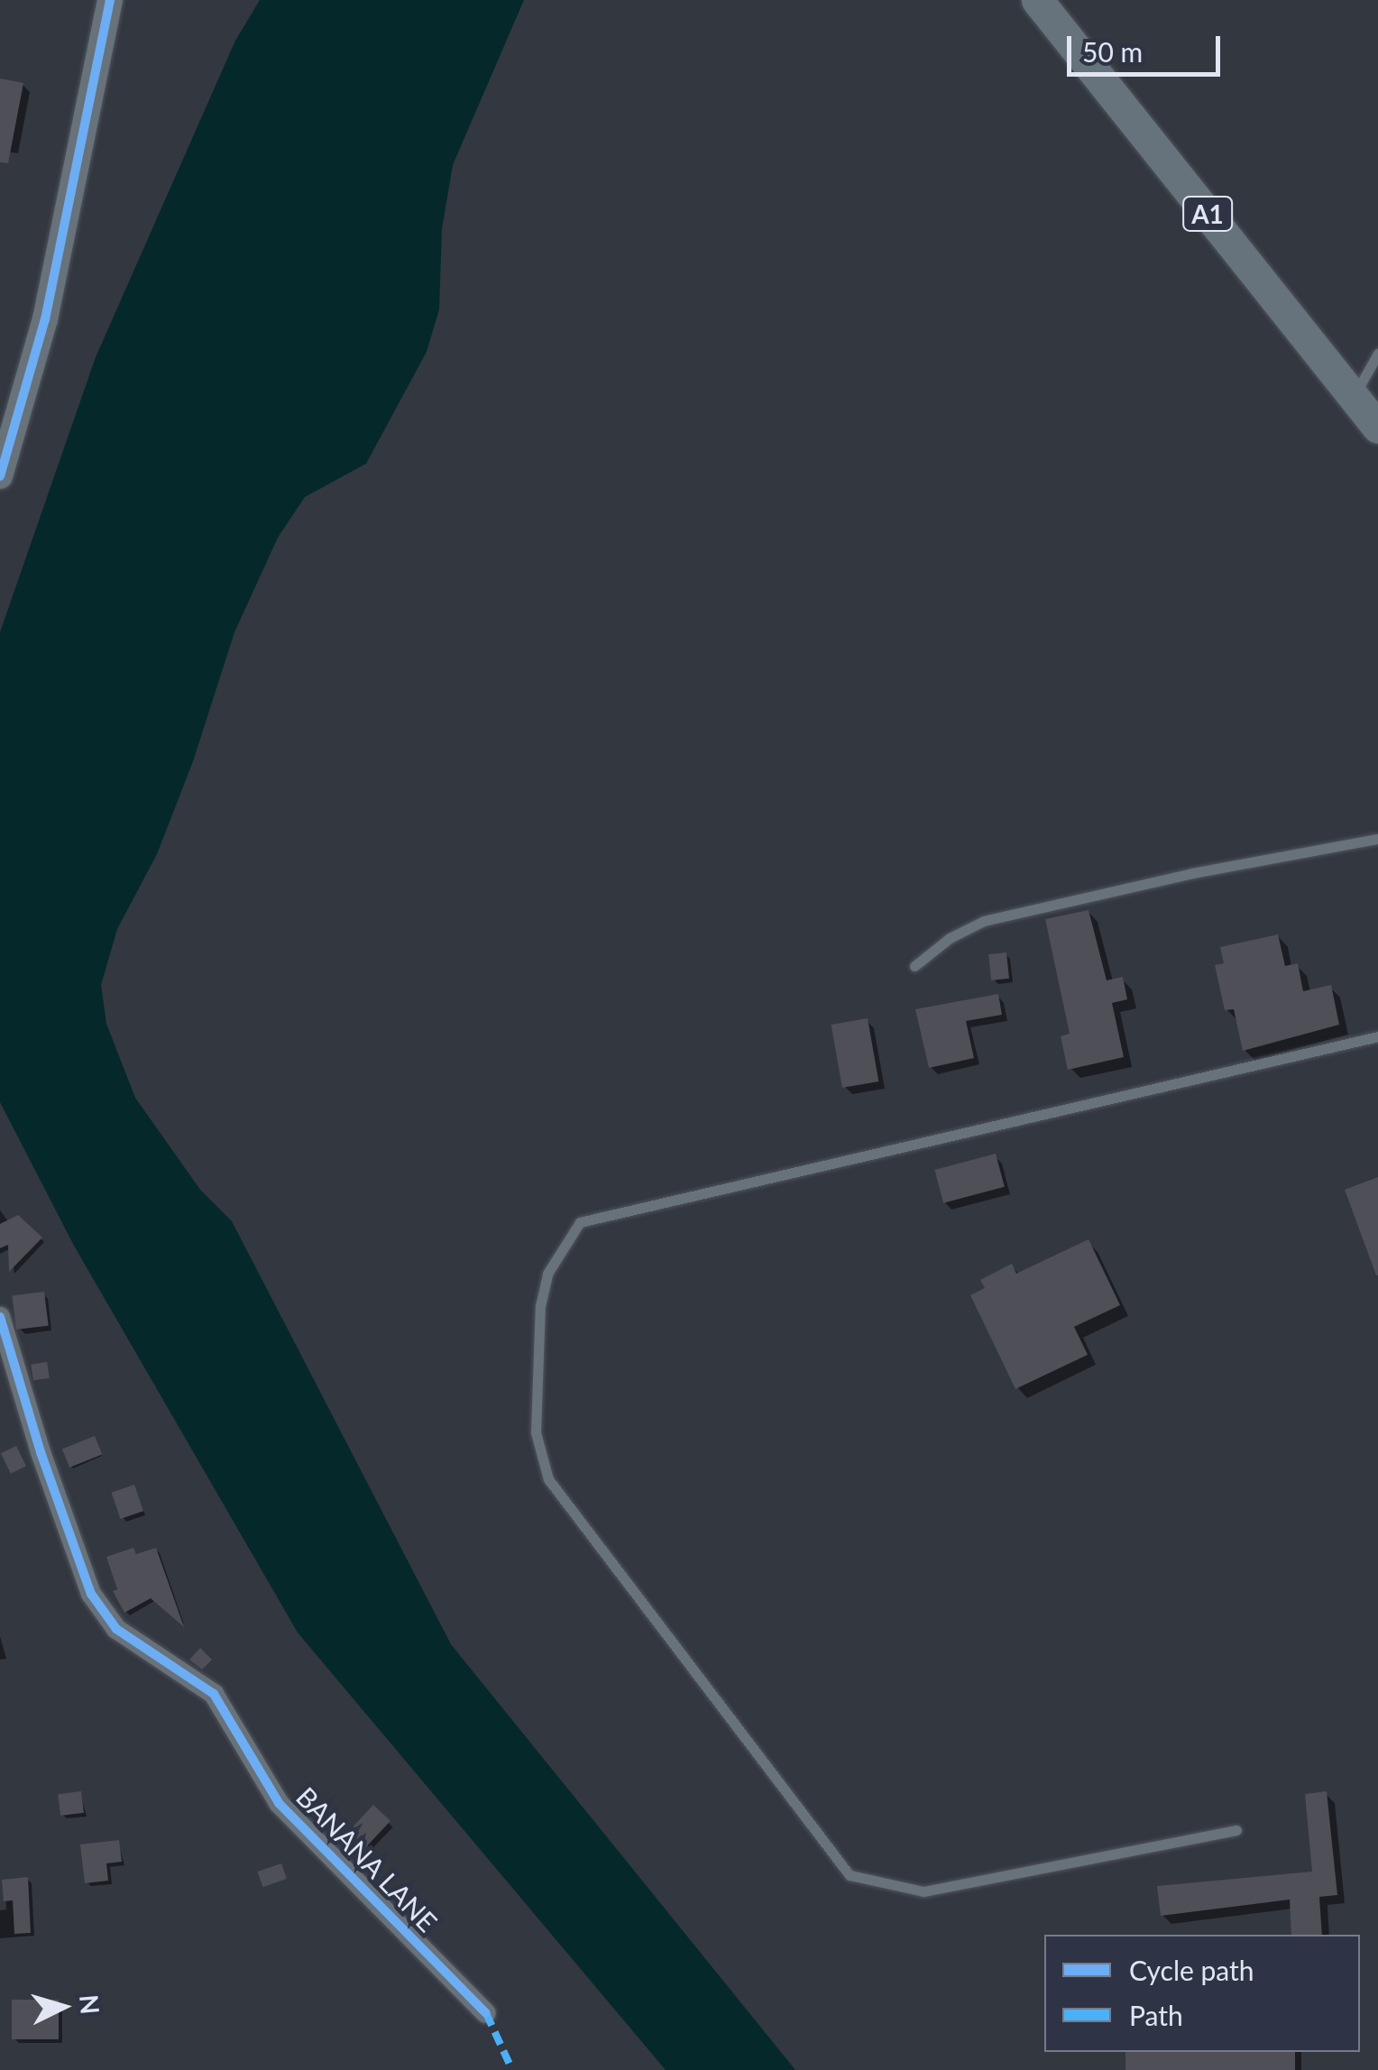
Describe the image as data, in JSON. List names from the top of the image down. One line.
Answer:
{"streets":{"main road":["A1"],"street":["BANANA LANE"]},"legend":["Cycle path","Path"],"scale_bar":"50 m","north":"right"}
